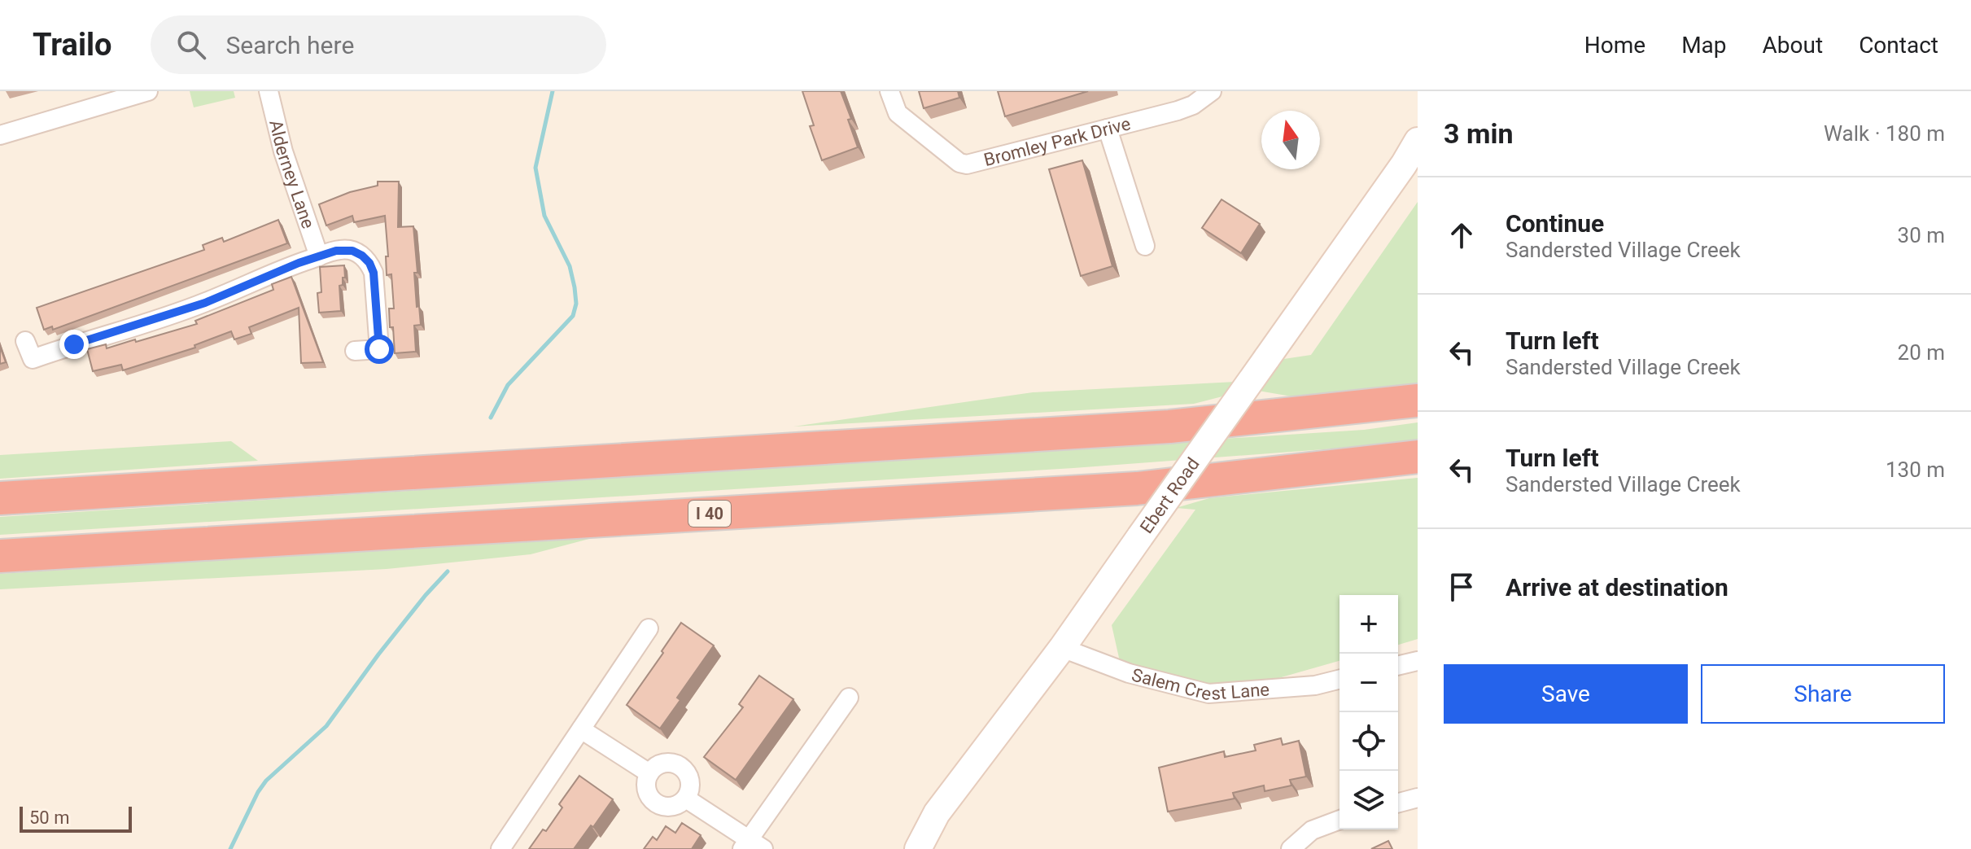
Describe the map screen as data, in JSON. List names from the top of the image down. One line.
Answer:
{"streets":{"highway":["I 40"],"main road":["Ebert Road"],"street":["Bromley Park Drive","Alderney Lane","Salem Crest Lane"]},"crossings":[["Ebert Road","Salem Crest Lane"]],"scale_bar":"50 m","north":"top","page":{"header":"Trailo","search":"Search here","nav":["Home","Map","About","Contact"],"heading":["3 min","Walk · 180 m"],"list":[["Continue","Sandersted Village Creek","30 m"],["Turn left","Sandersted Village Creek","20 m"],["Turn left","Sandersted Village Creek","130 m"],"Arrive at destination"],"map_buttons":["+","−"],"buttons":["Save","Share"],"scale":"50 m"}}
